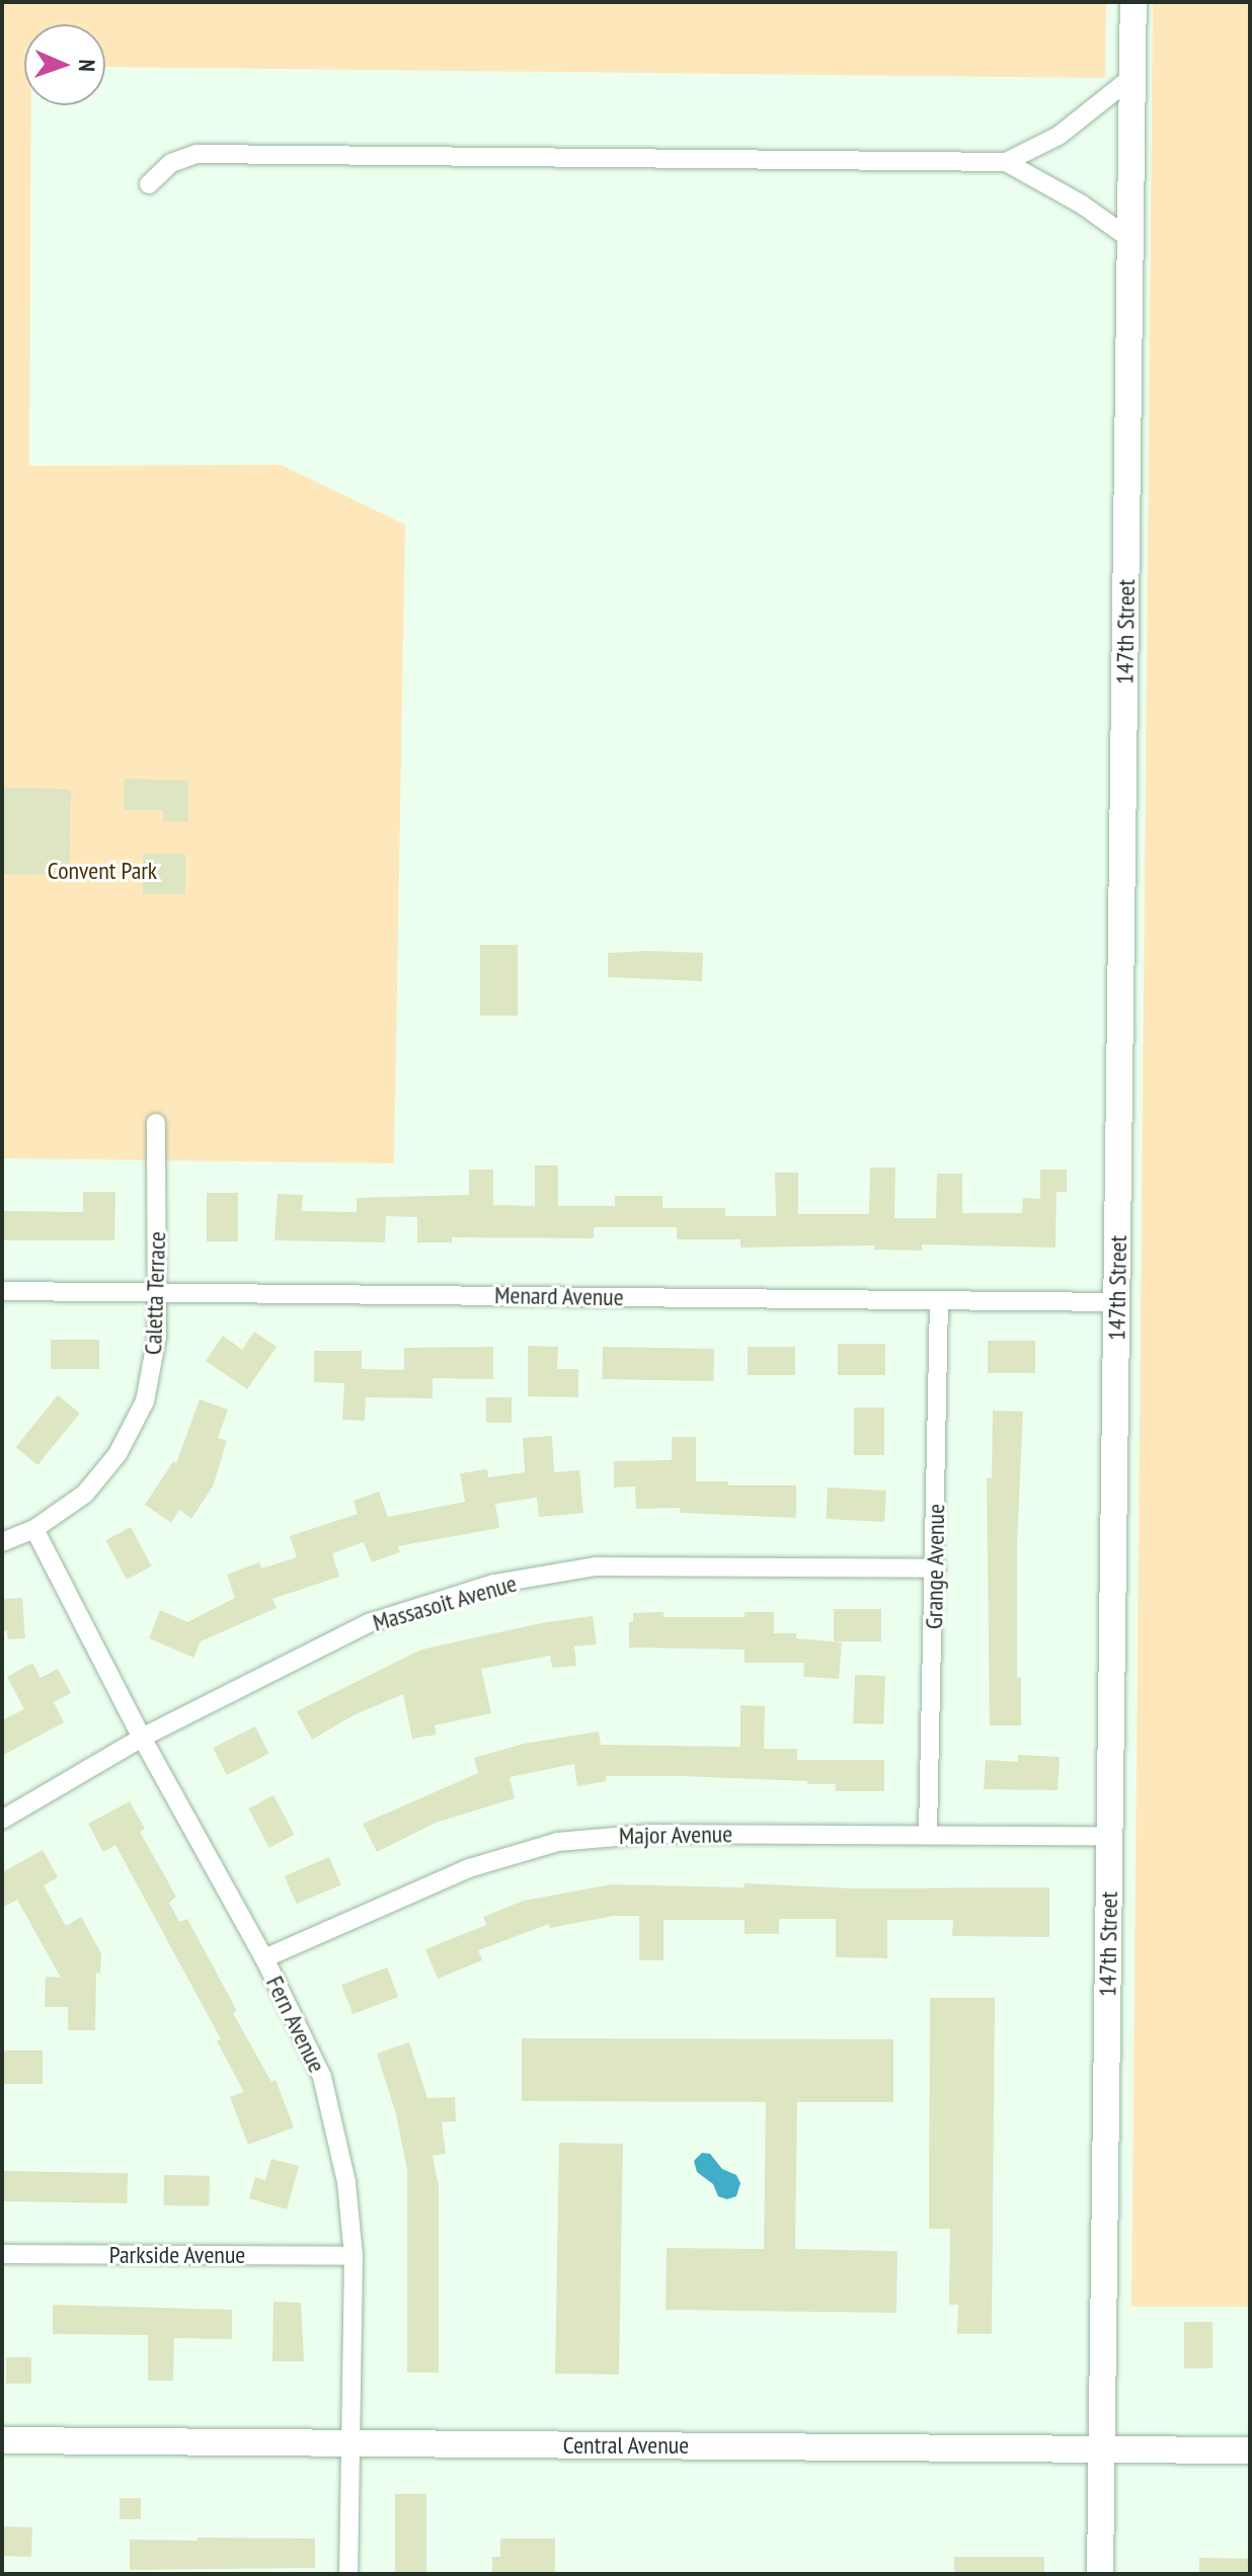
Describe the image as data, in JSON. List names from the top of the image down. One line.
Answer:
{"streets":{"main road":["147th Street","Central Avenue"],"street":["Caletta Terrace","Menard Avenue","Grange Avenue","Massasoit Avenue","Major Avenue","Fern Avenue","Parkside Avenue"]},"crossings":[["147th Street","Menard Avenue"],["147th Street","Major Avenue"],["147th Street","Central Avenue"],["Caletta Terrace","Menard Avenue"],["Caletta Terrace","Fern Avenue"],["Menard Avenue","Grange Avenue"],["Grange Avenue","Massasoit Avenue"],["Grange Avenue","Major Avenue"],["Massasoit Avenue","Fern Avenue"],["Major Avenue","Fern Avenue"],["Fern Avenue","Parkside Avenue"],["Fern Avenue","Central Avenue"]],"parks":["Convent Park"],"north":"right"}
